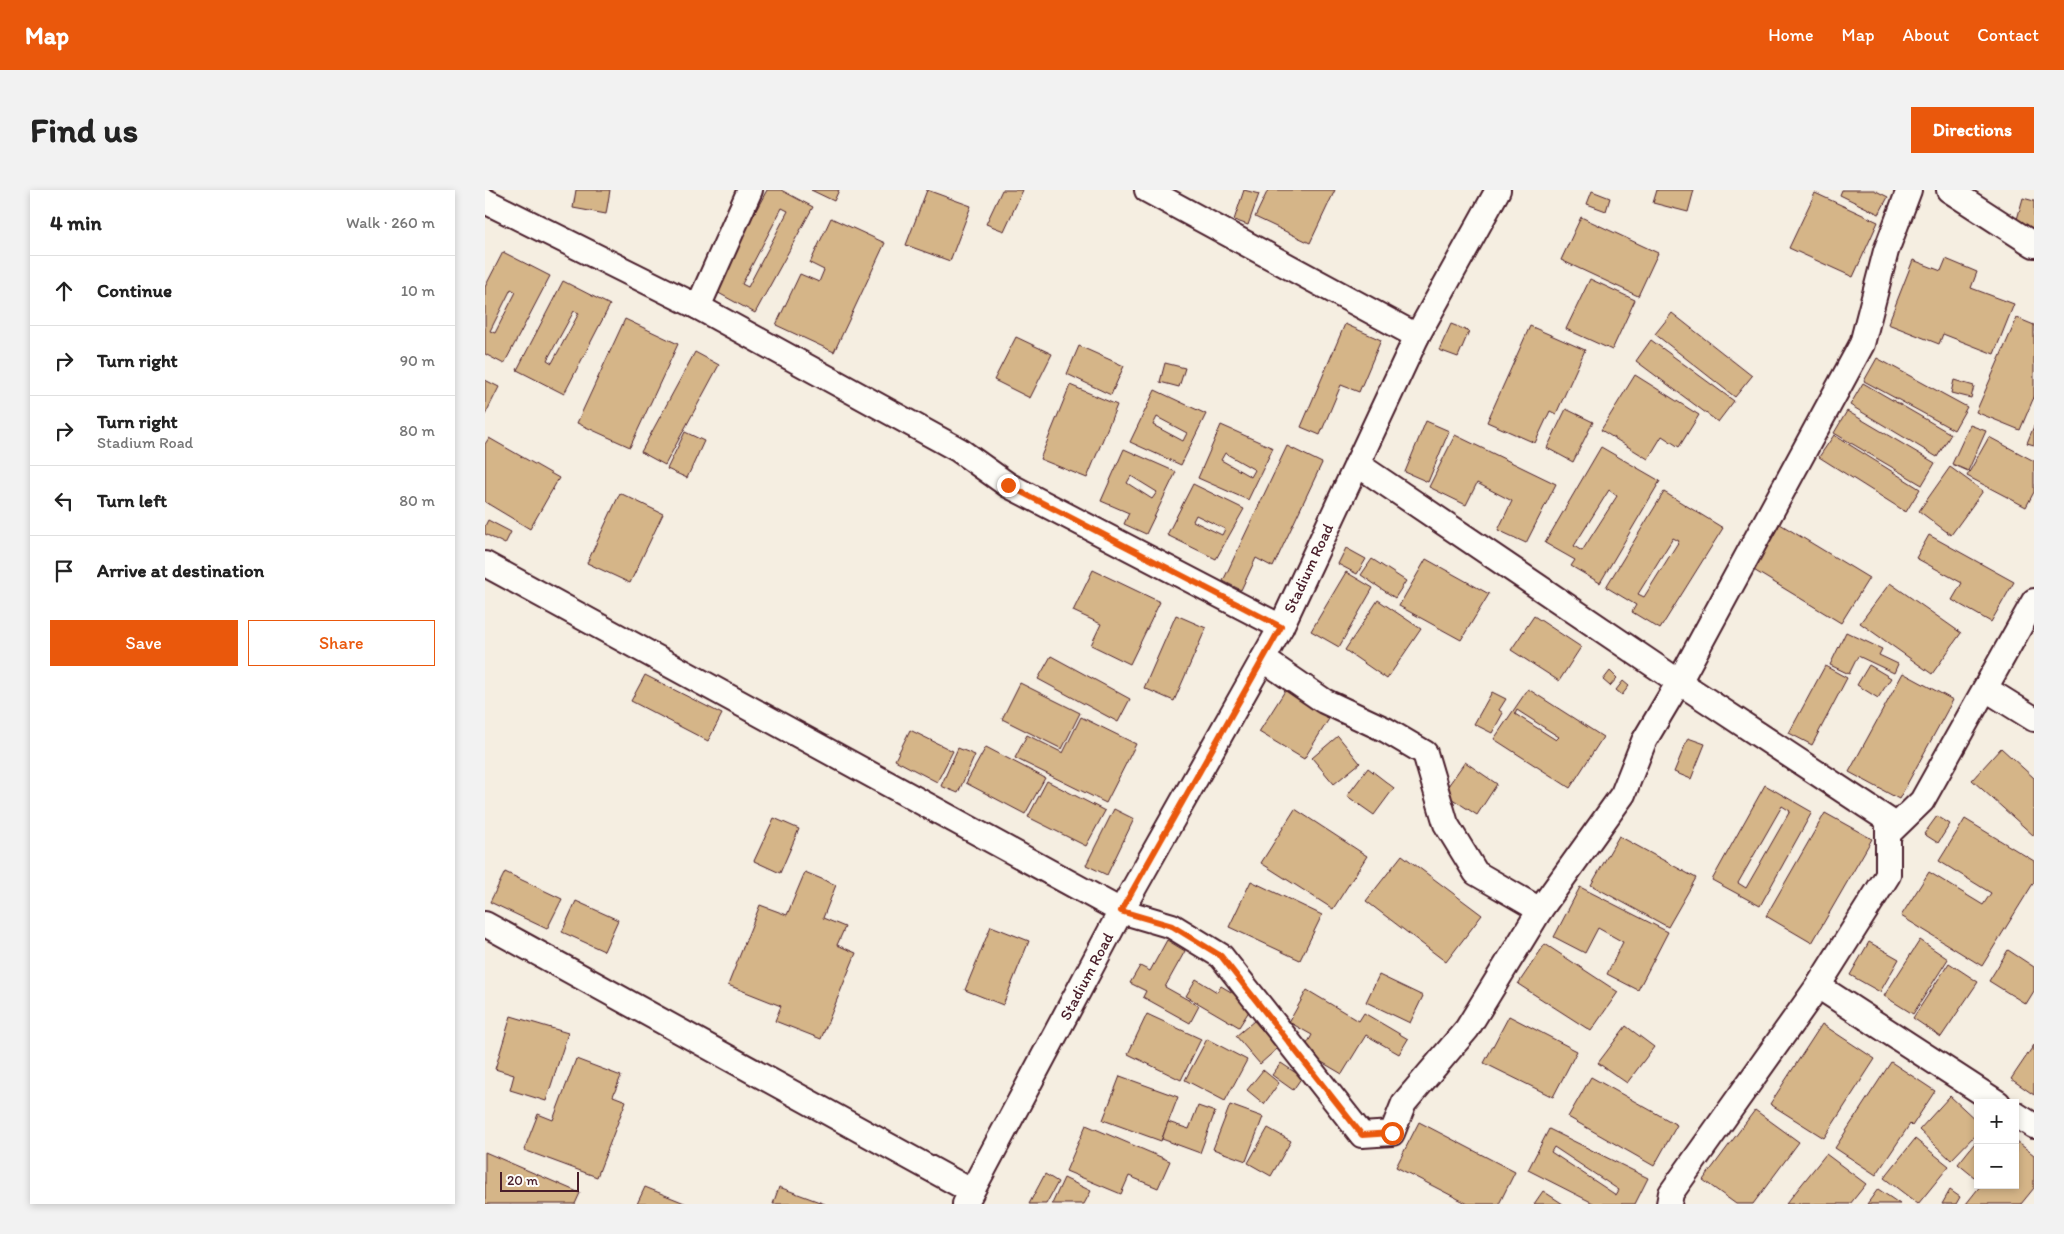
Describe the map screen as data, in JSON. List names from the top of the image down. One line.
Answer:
{"streets":{"street":["Stadium Road"]},"scale_bar":"20 m","page":{"header":"Map","nav":["Home","Map","About","Contact"],"buttons":["Directions",["Save","Share"]],"title":"Find us","heading":["4 min","Walk · 260 m"],"list":[["Continue","10 m"],["Turn right","90 m"],["Turn right","Stadium Road","80 m"],["Turn left","80 m"],"Arrive at destination"],"map_buttons":["+","−"],"scale":"20 m"}}
